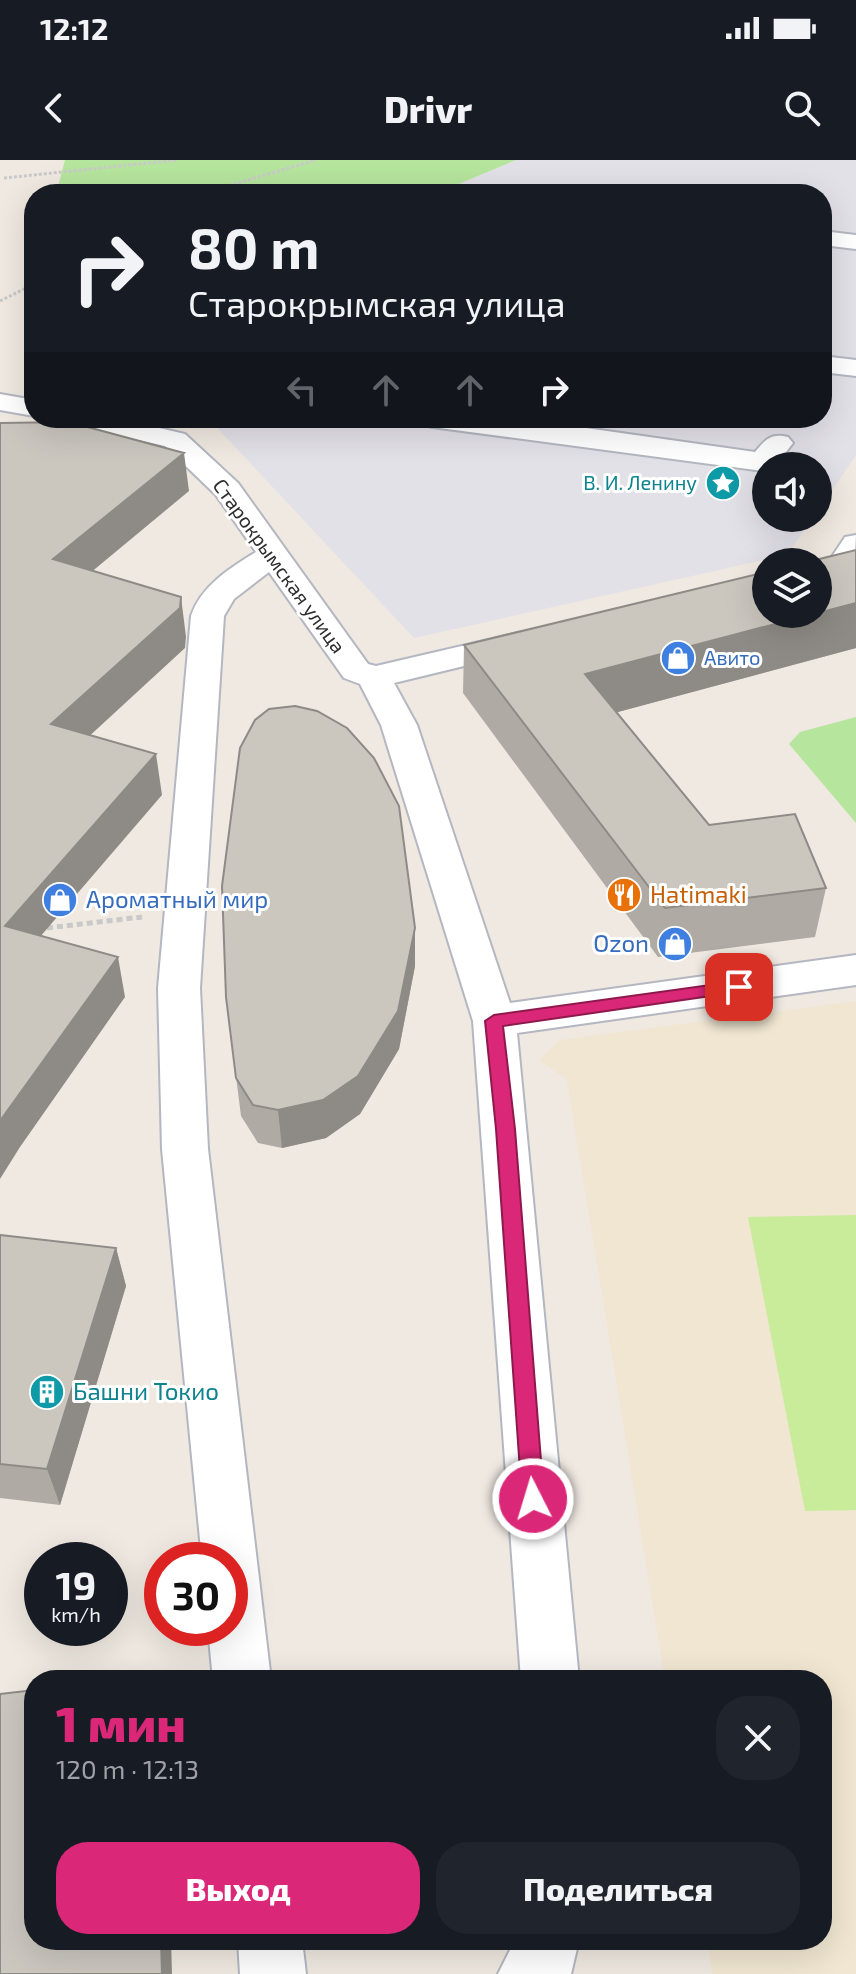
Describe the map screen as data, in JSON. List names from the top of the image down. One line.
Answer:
{"streets":{"street":["Старокрымская улица"]},"places":{"place":["В. И. Ленину"],"shop":["Авито","Ароматный мир","Ozon"],"restaurant":["Hatimaki"],"building":["Башни Токио"]},"page":{"status":"12:12","header":"Drivr","turn":["80 m","Старокрымская улица"],"speed":"19 km/h","limit":"30","heading":["1 мин","120 m · 12:13"],"buttons":["Выход","Поделиться"]}}
